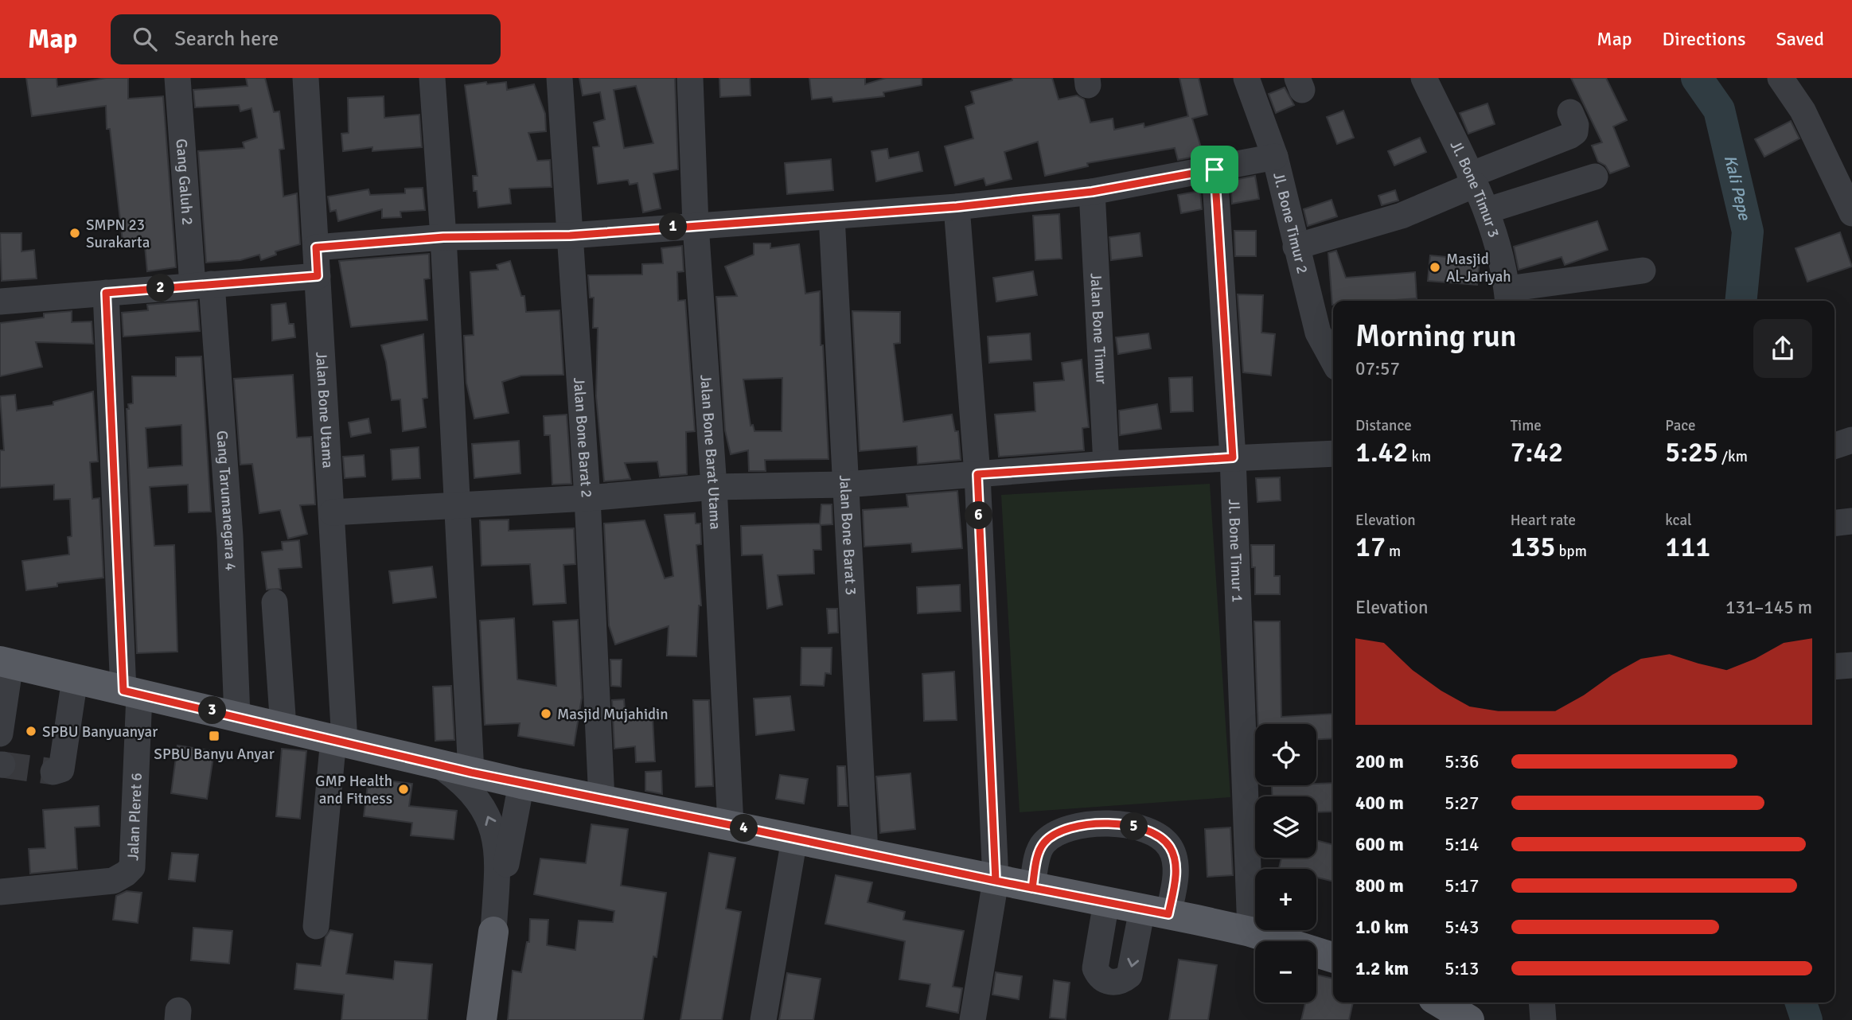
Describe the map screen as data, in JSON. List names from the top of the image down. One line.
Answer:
{"streets":{"street":["Gang Galuh 2","Jl. Bone Timur 3","Jl. Bone Timur 2","Jalan Bone Timur","Jalan Bone Utama","Jalan Bone Barat 2","Jalan Bone Barat Utama","Gang Tarumanegara 4","Jalan Bone Barat 3","Jl. Bone Timur 1","Jalan Pleret 6"]},"crossings":[["Gang Galuh 2","Gang Tarumanegara 4"]],"water":["Kali Pepe"],"places":{"other":["SMPN 23 Surakarta","Masjid Al-Jariyah","Masjid Mujahidin","SPBU Banyuanyar","GMP Health and Fitness"],"transit":["SPBU Banyu Anyar"]},"page":{"header":"Map","search":"Search here","nav":["Map","Directions","Saved"],"pins":["1","2","6","3","5","4"],"heading":["Morning run","07:57"],"stats":[["Distance","1.42 km"],["Time","7:42"],["Pace","5:25 /km"],["Elevation","17 m"],["Heart rate","135 bpm"],["kcal","111"]],"chart":["Elevation","131–145 m"],"map_buttons":["+","−"],"list":[{"name":"200 m","note":"5:36"},{"name":"400 m","note":"5:27"},{"name":"600 m","note":"5:14"},{"name":"800 m","note":"5:17"},{"name":"1.0 km","note":"5:43"},{"name":"1.2 km","note":"5:13"}]}}
